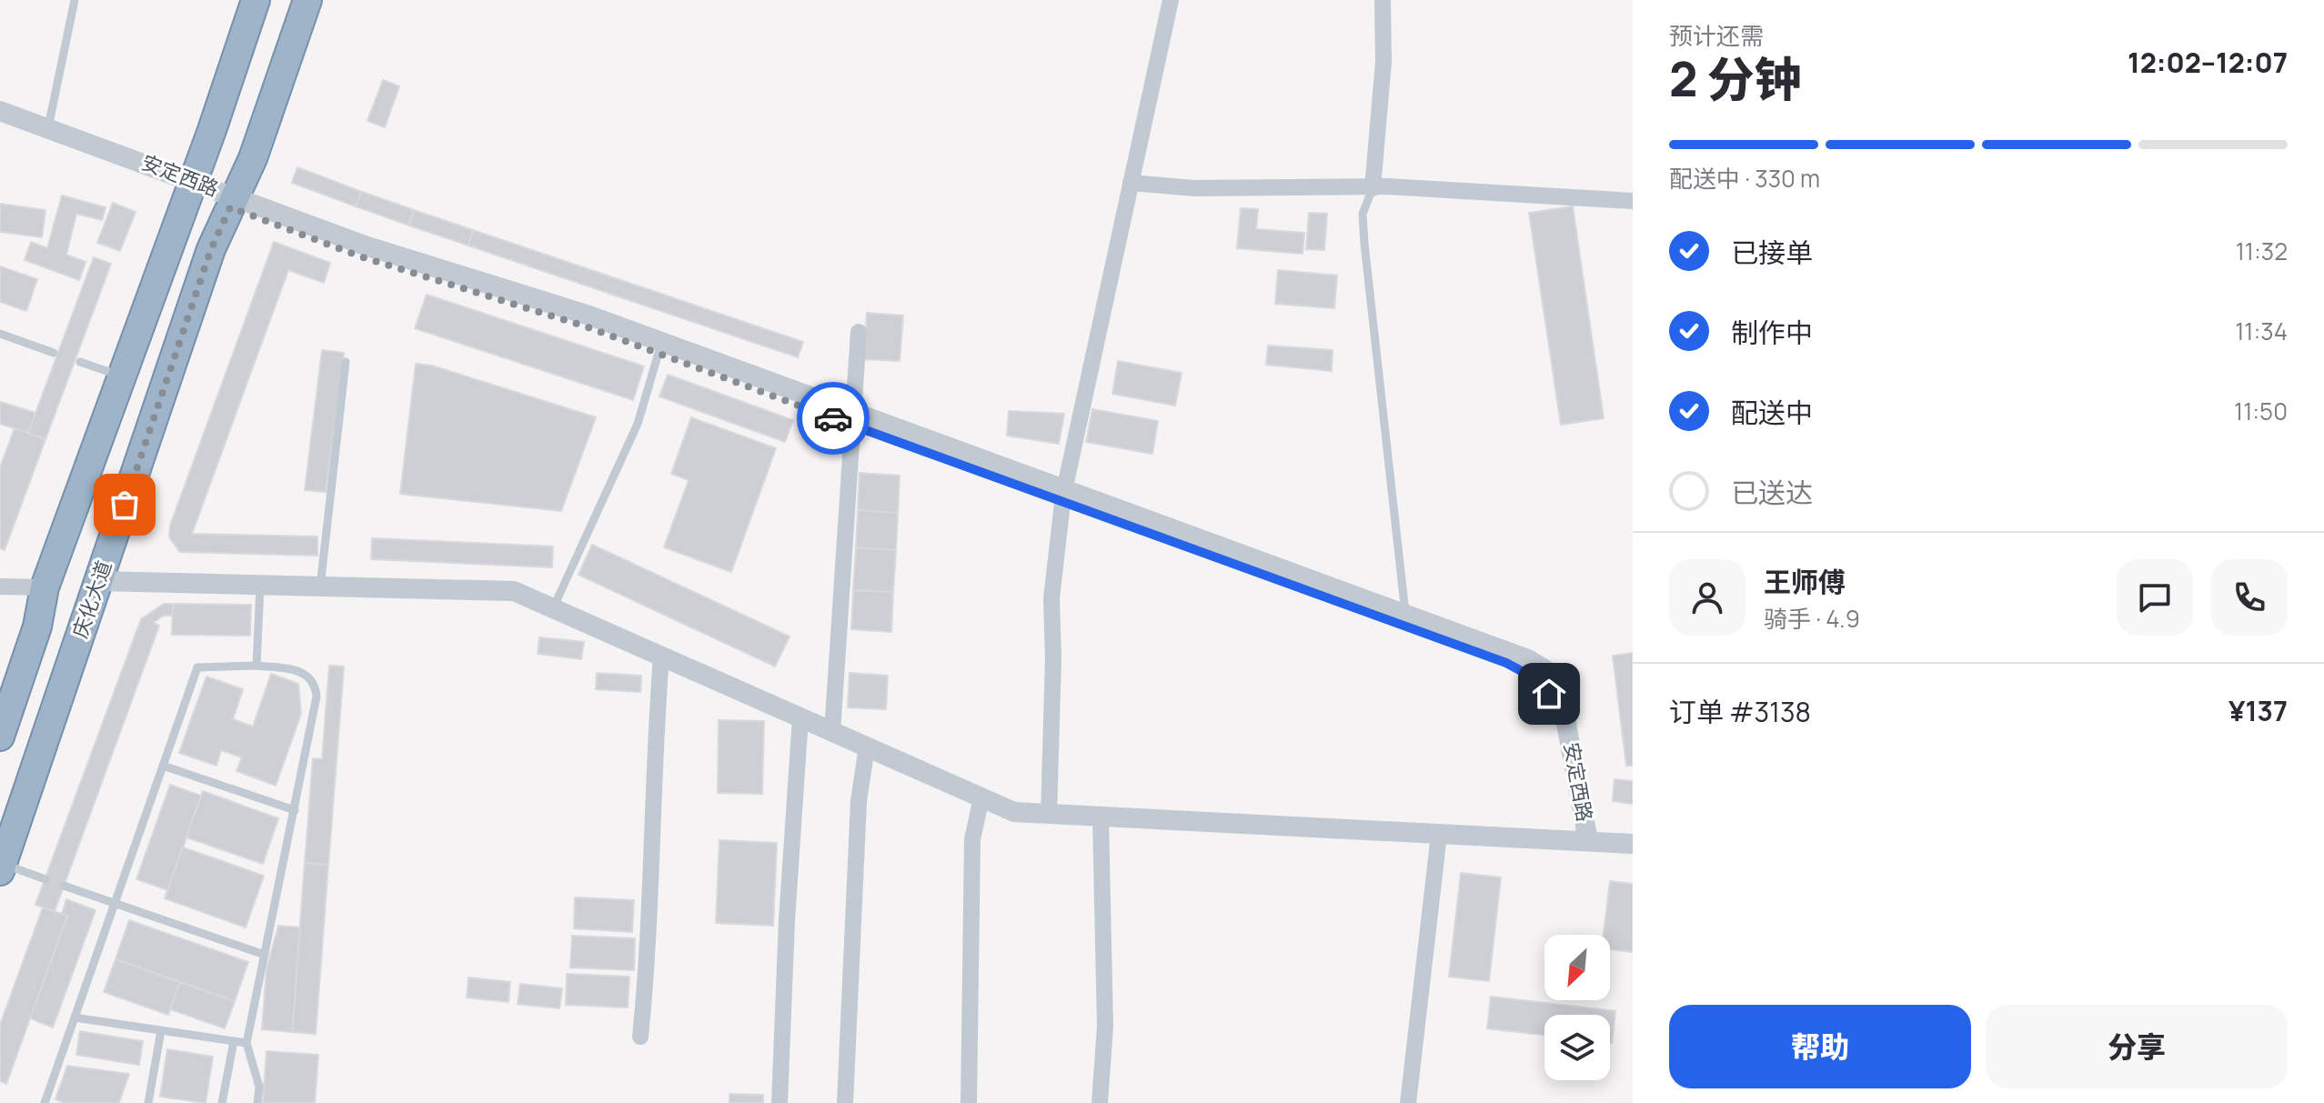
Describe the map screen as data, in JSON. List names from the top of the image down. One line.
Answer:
{"streets":{"highway":["庆化大道"],"street":["安定西路"]},"crossings":[["安定西路","庆化大道"]],"north":"bottom left","page":{"heading":["2 分钟","预计还需","12:02–12:07"],"panel":["王师傅","骑手 · 4.9","订单 #3138","¥137"],"bar":"配送中 · 330 m","list":[["已接单","11:32"],["制作中","11:34"],["配送中","11:50"],"已送达"],"buttons":["帮助","分享"]}}
